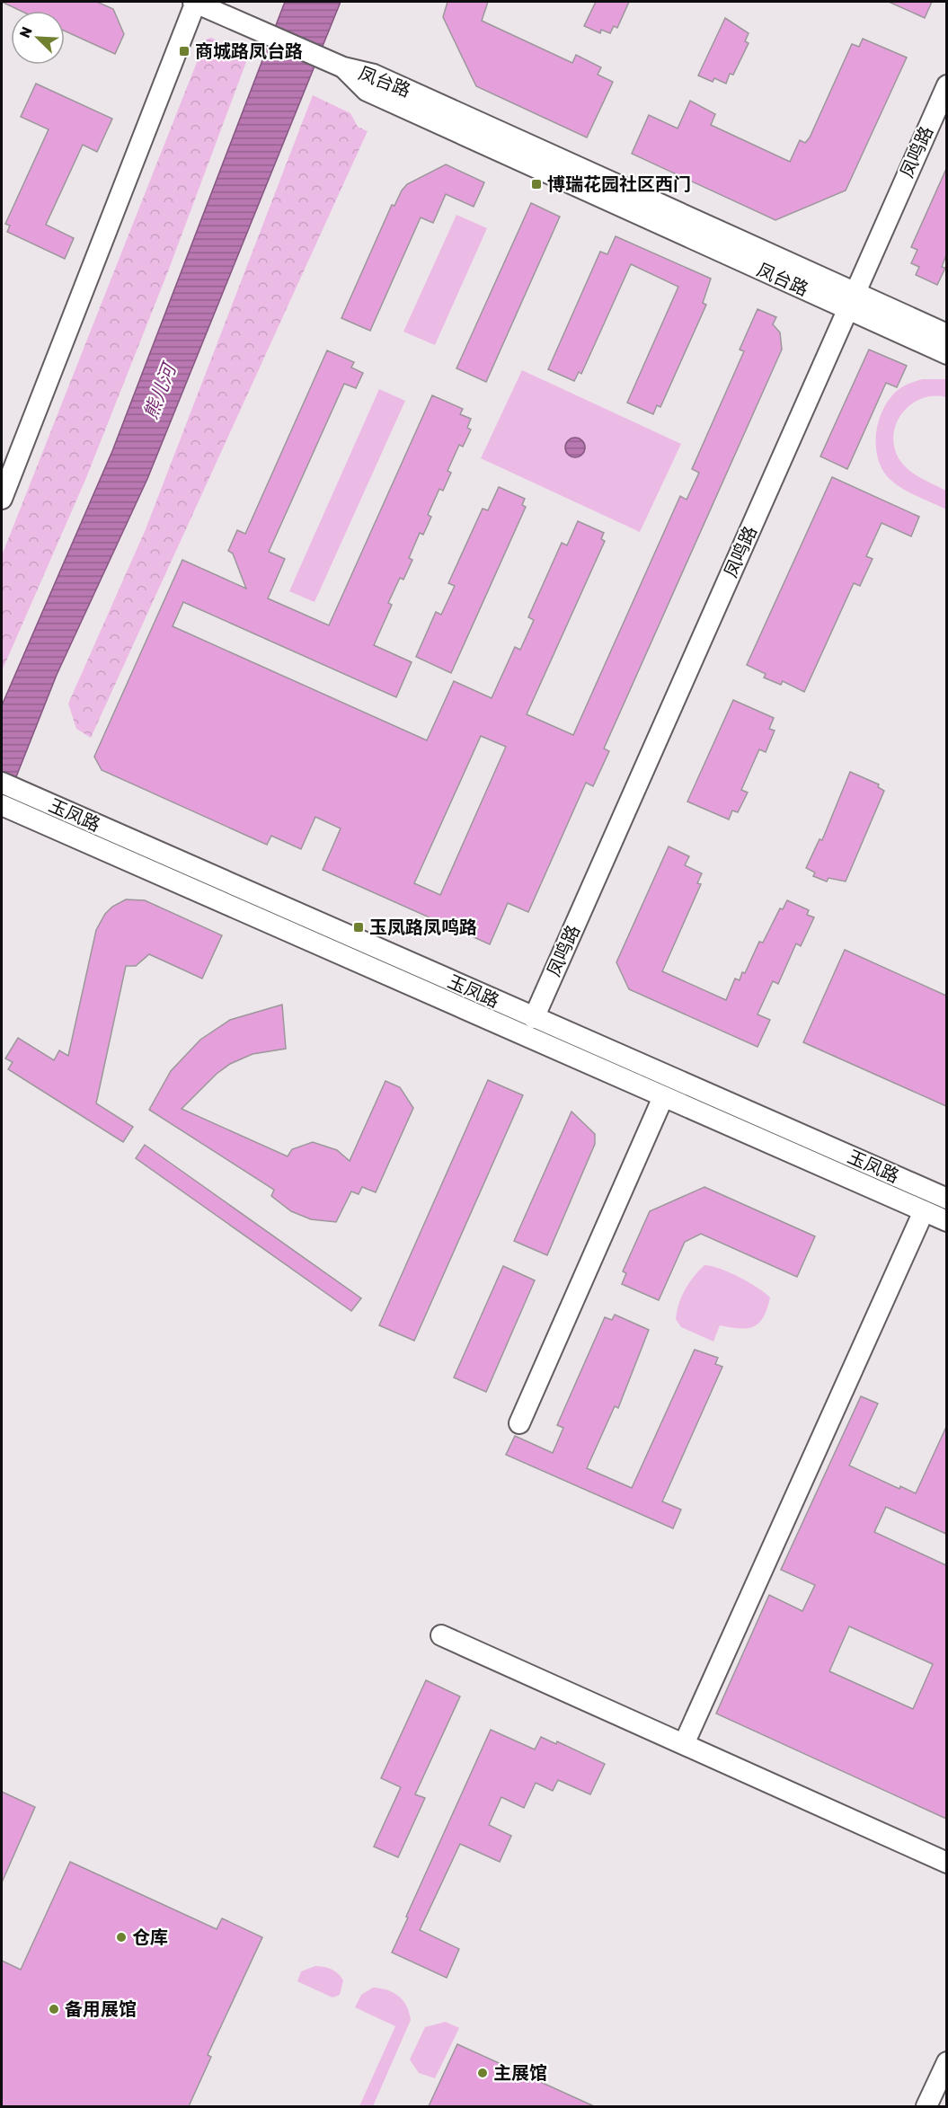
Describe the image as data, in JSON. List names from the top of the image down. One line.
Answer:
{"streets":{"street":["凤台路","凤鸣路","玉凤路"]},"crossings":[["凤台路","凤鸣路"],["凤鸣路","玉凤路"]],"water":["熊儿河"],"places":{"transit":["商城路凤台路","博瑞花园社区西门","玉凤路凤鸣路"],"other":["仓库","备用展馆","主展馆"]},"north":"top left"}
